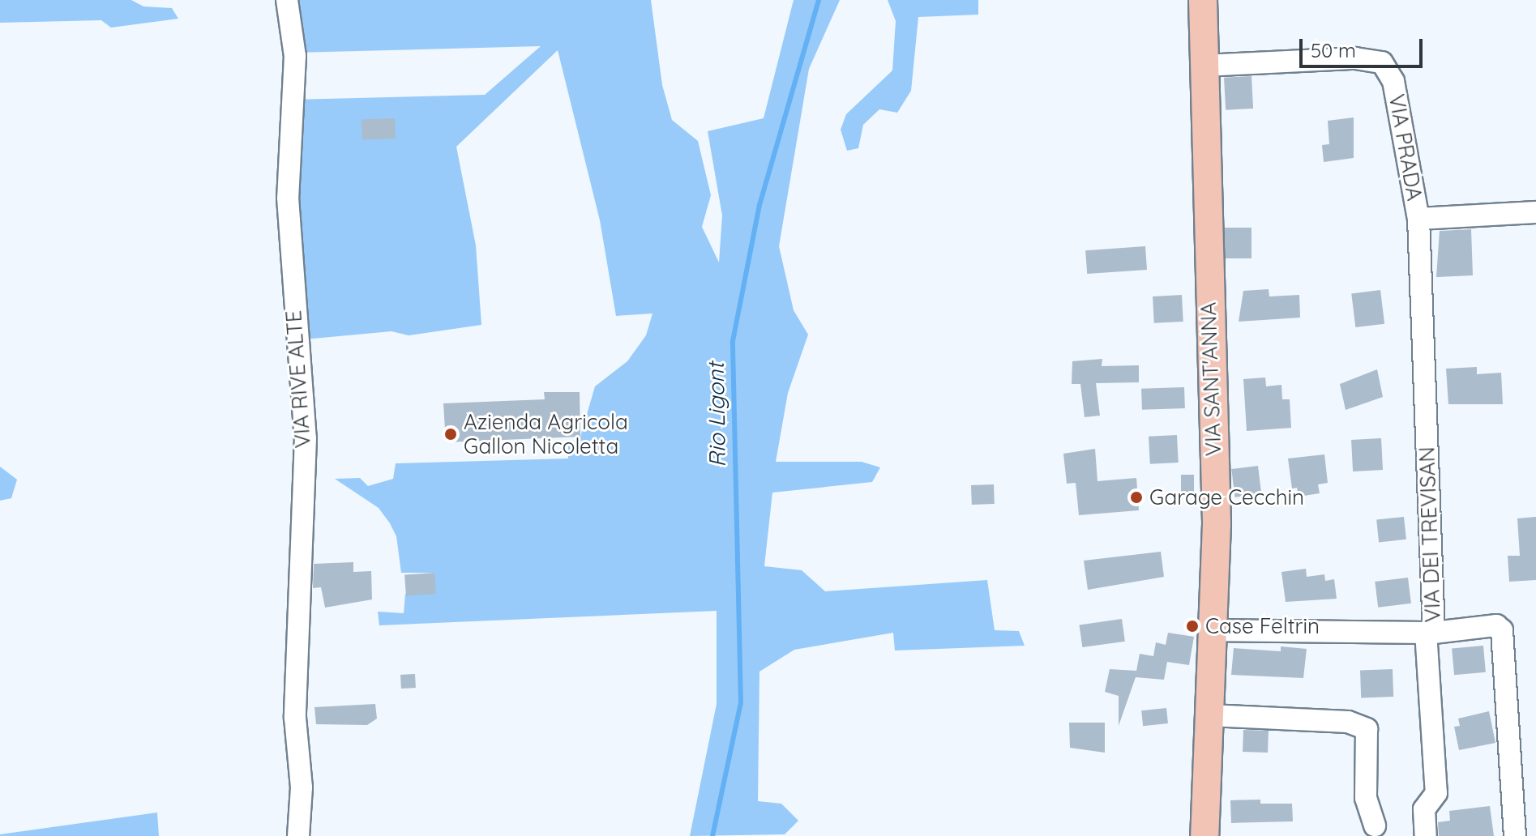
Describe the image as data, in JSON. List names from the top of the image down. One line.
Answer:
{"streets":{"main road":["VIA SANT'ANNA"],"street":["VIA PRADA","VIA RIVE ALTE","VIA DEI TREVISAN"]},"crossings":[["VIA PRADA","VIA SANT'ANNA"],["VIA PRADA","VIA DEI TREVISAN"],["VIA SANT'ANNA","VIA DEI TREVISAN"]],"water":["Rio Ligont"],"places":["Azienda Agricola Gallon Nicoletta","Garage Cecchin","Case Feltrin"],"scale_bar":"50 m"}
